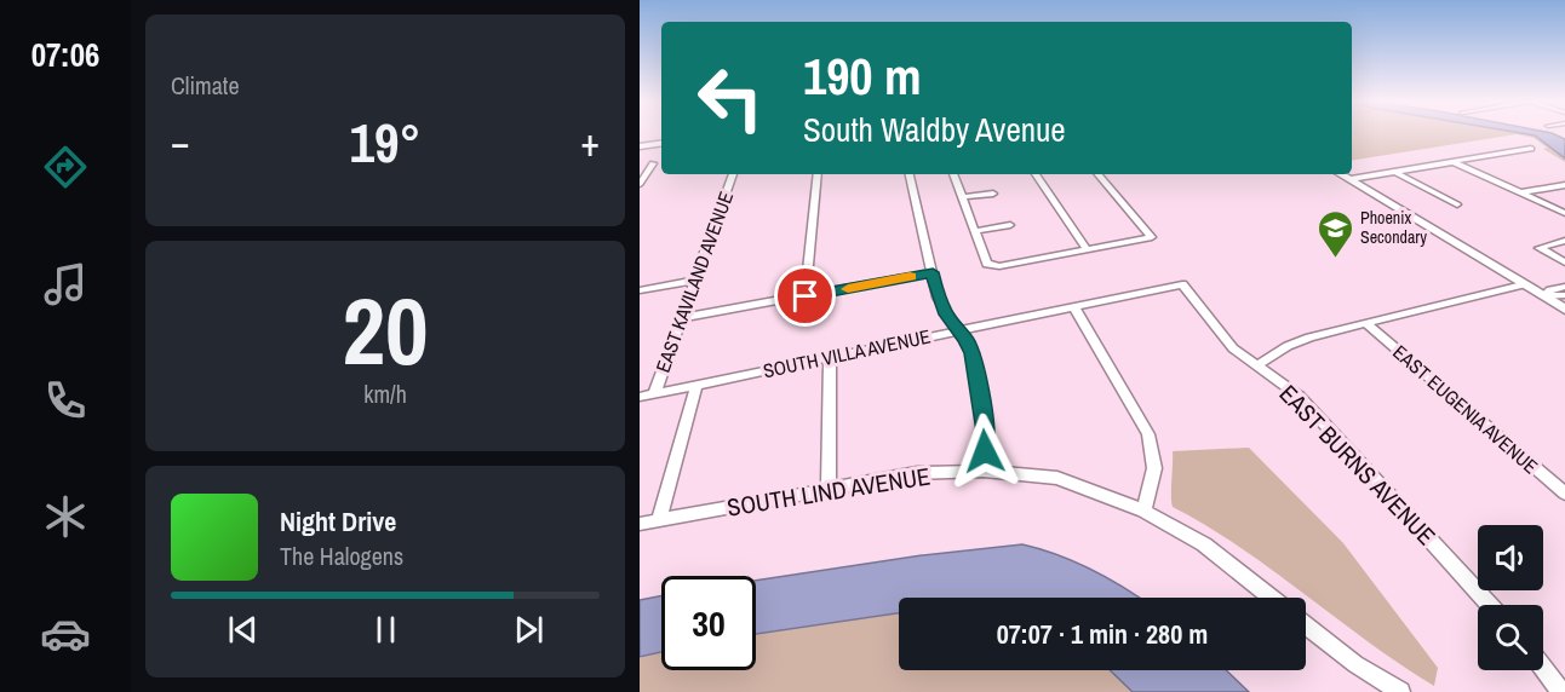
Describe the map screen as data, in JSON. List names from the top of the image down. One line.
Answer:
{"streets":{"street":["EAST KAVILAND AVENUE","SOUTH VILLA AVENUE","EAST EUGENIA AVENUE","EAST BURNS AVENUE","SOUTH LIND AVENUE"]},"crossings":[["EAST KAVILAND AVENUE","SOUTH VILLA AVENUE"],["SOUTH VILLA AVENUE","EAST BURNS AVENUE"]],"places":{"school or university":["Phoenix Secondary"]},"page":{"tabs":"07:06","tile":["Climate",["20","km/h"]],"turn":["190 m","South Waldby Avenue"],"heat":["−","19°","+"],"song":["Night Drive","The Halogens"],"limit":"30","trip":"07:07 · 1 min · 280 m"}}
